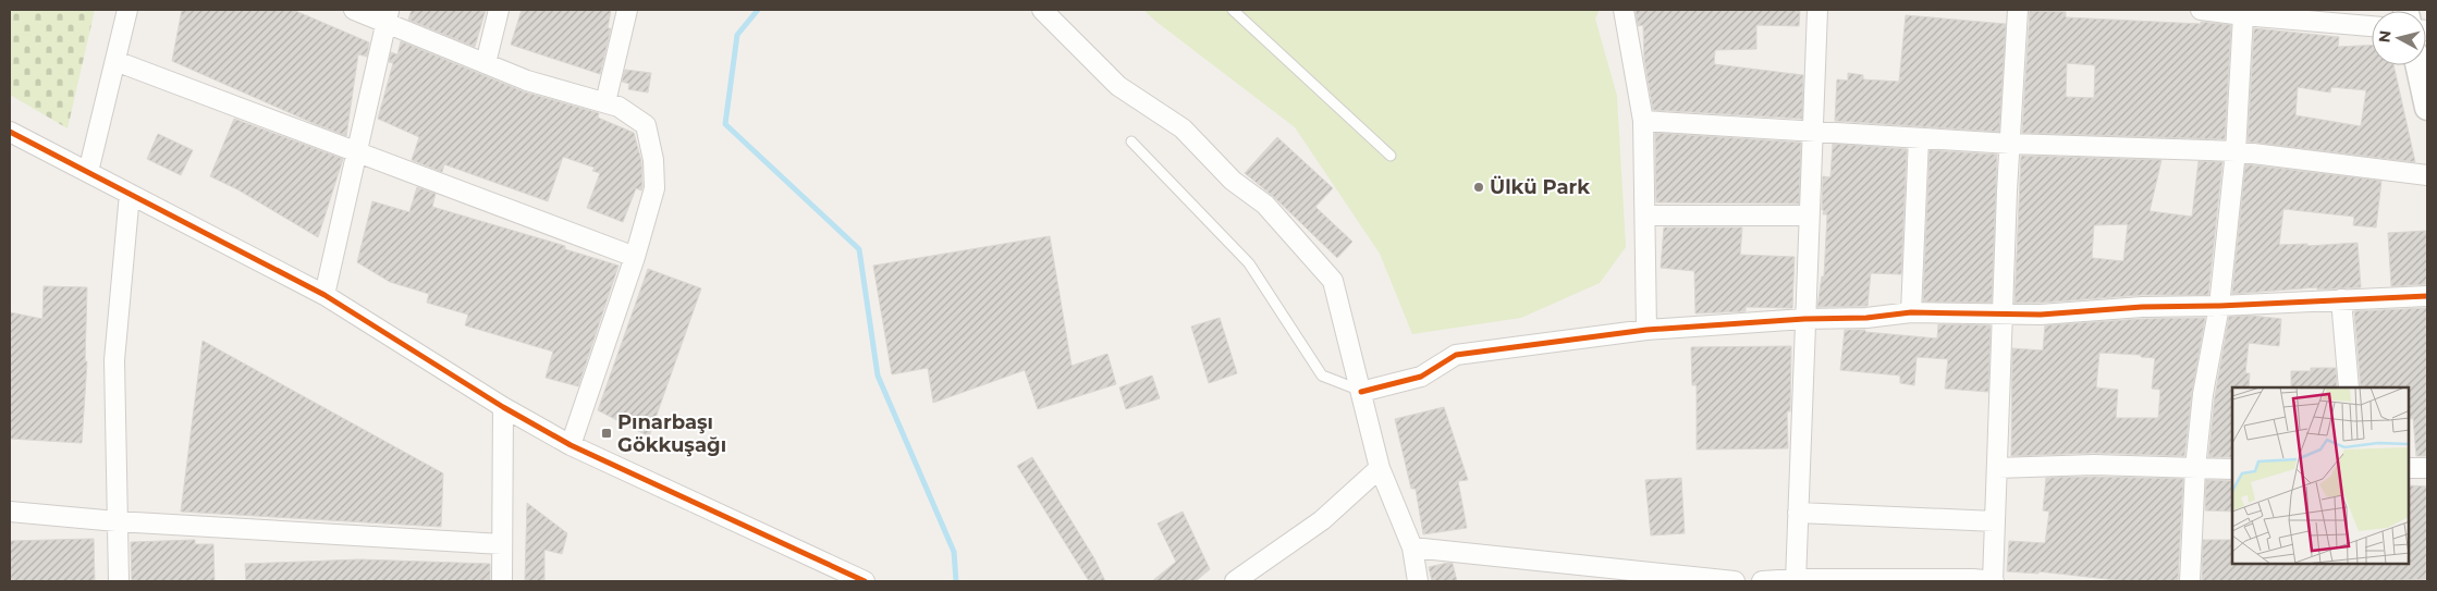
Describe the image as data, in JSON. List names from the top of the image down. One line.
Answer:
{"places":{"other":["Ülkü Park"],"transit":["Pınarbaşı Gökkuşağı"]},"north":"left"}
